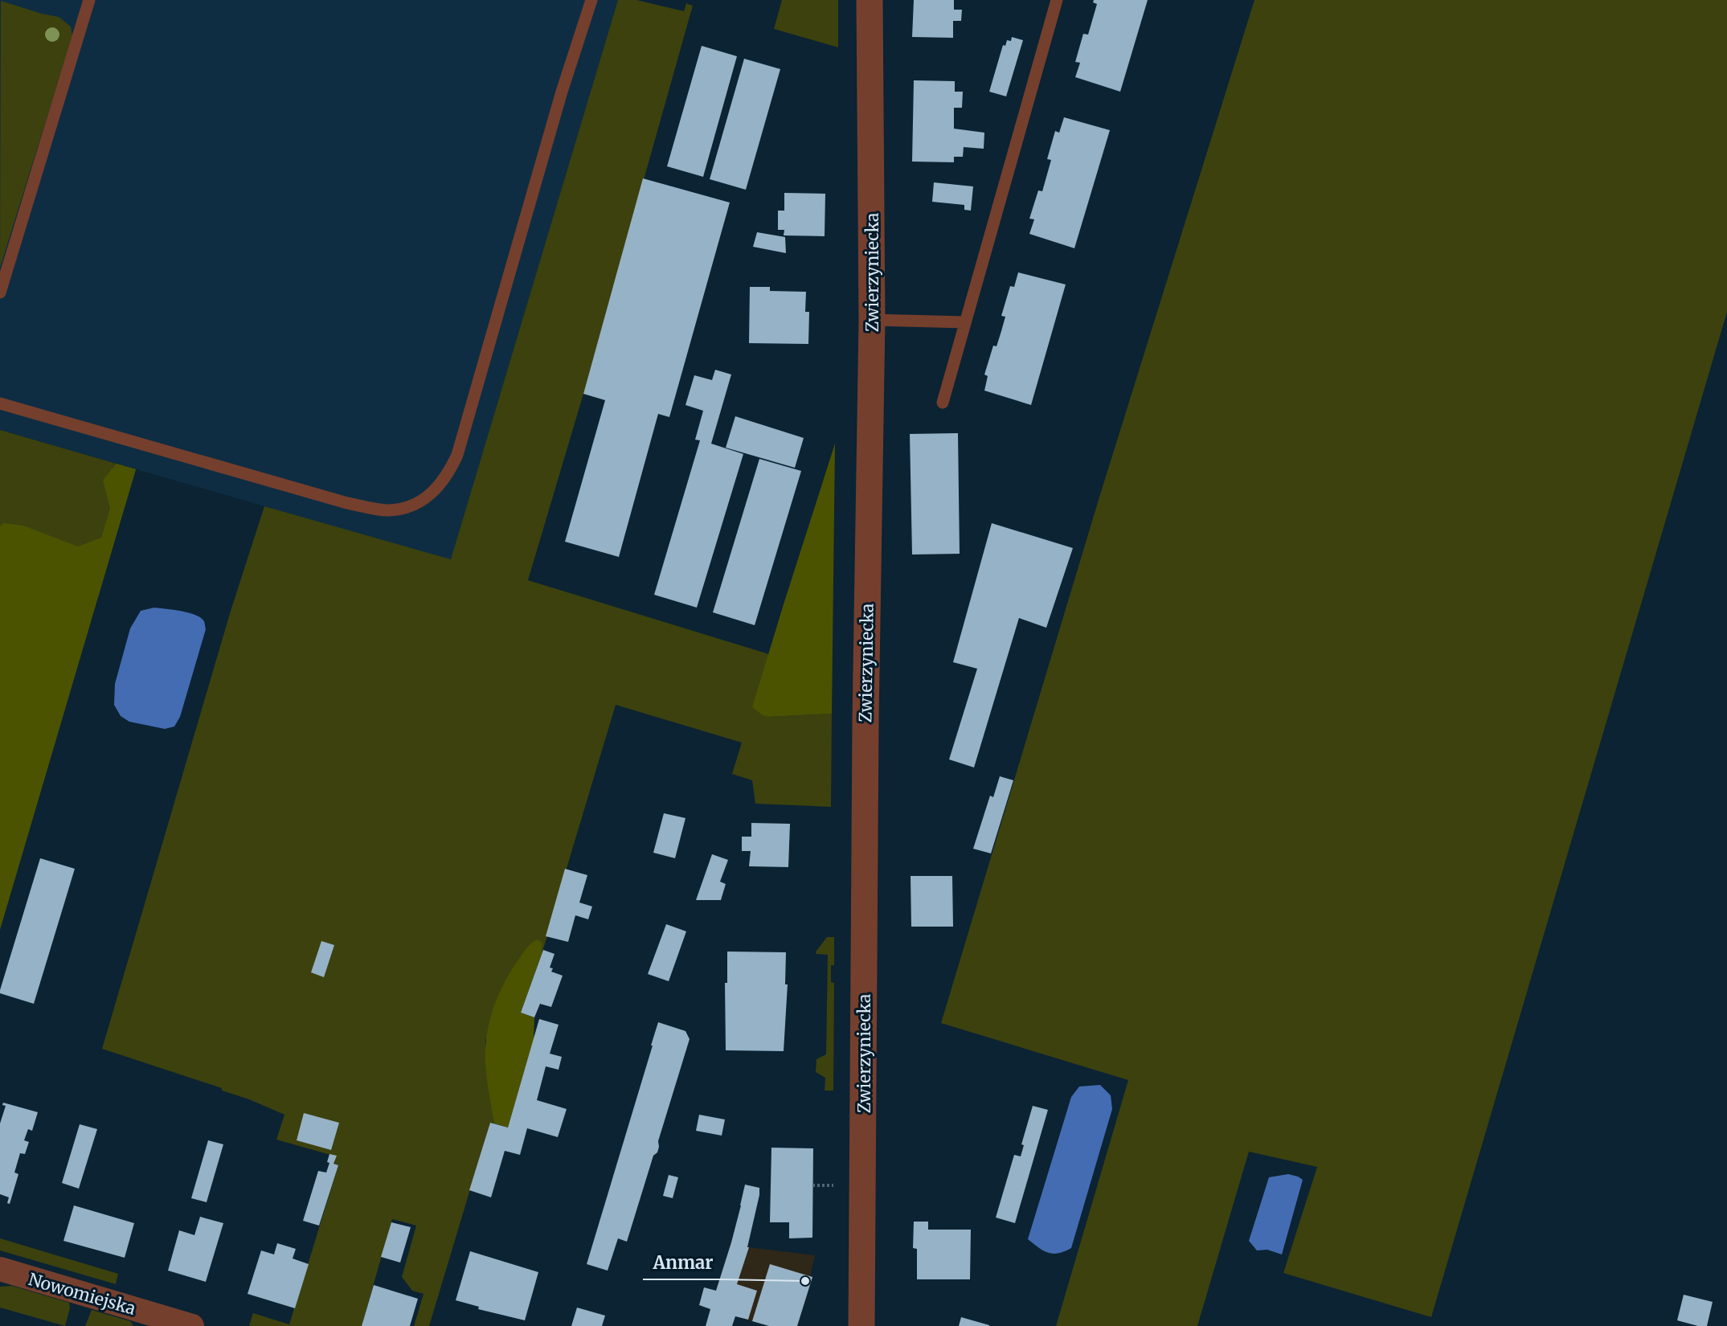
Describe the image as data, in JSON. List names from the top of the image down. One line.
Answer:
{"streets":{"street":["Zwierzyniecka","Nowomiejska"]},"places":["Anmar"]}
